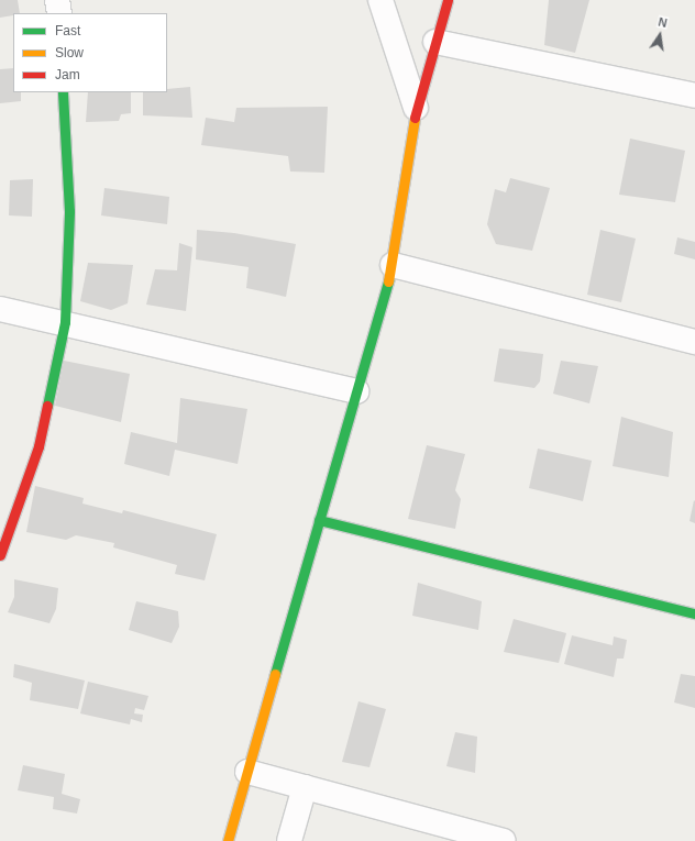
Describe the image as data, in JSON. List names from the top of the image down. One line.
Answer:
{"legend":["Fast","Slow","Jam"],"north":"top"}
